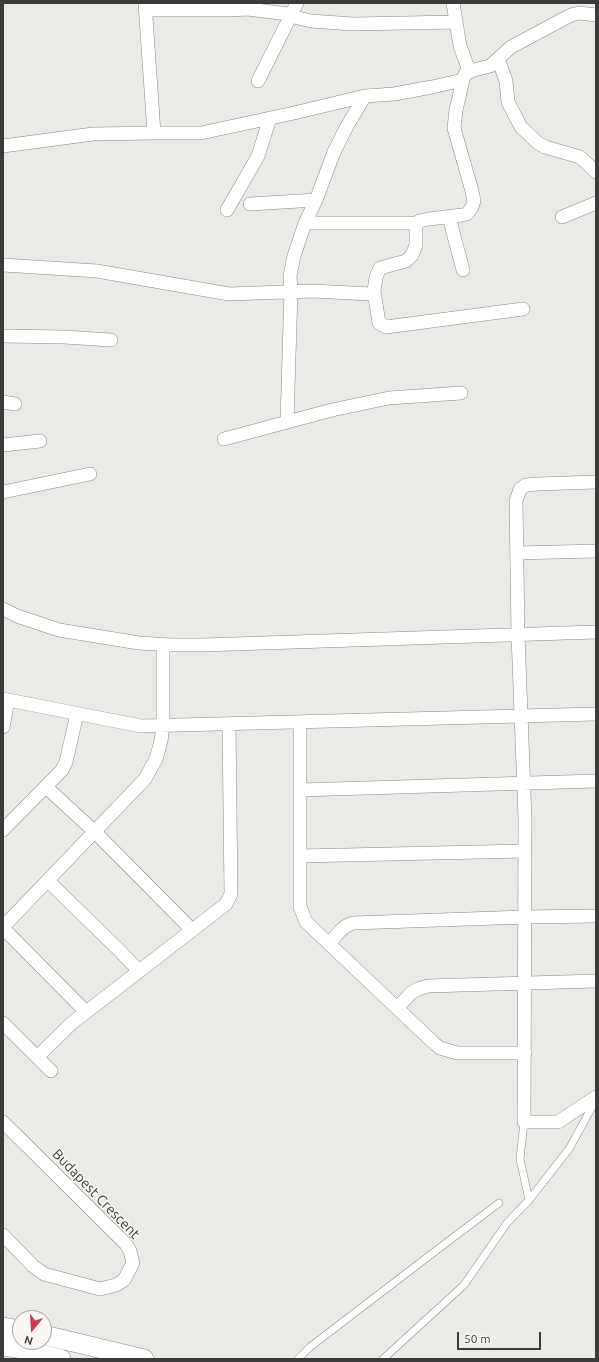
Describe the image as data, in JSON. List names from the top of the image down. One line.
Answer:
{"streets":{"street":["Budapest Crescent"]},"scale_bar":"50 m","north":"bottom"}
